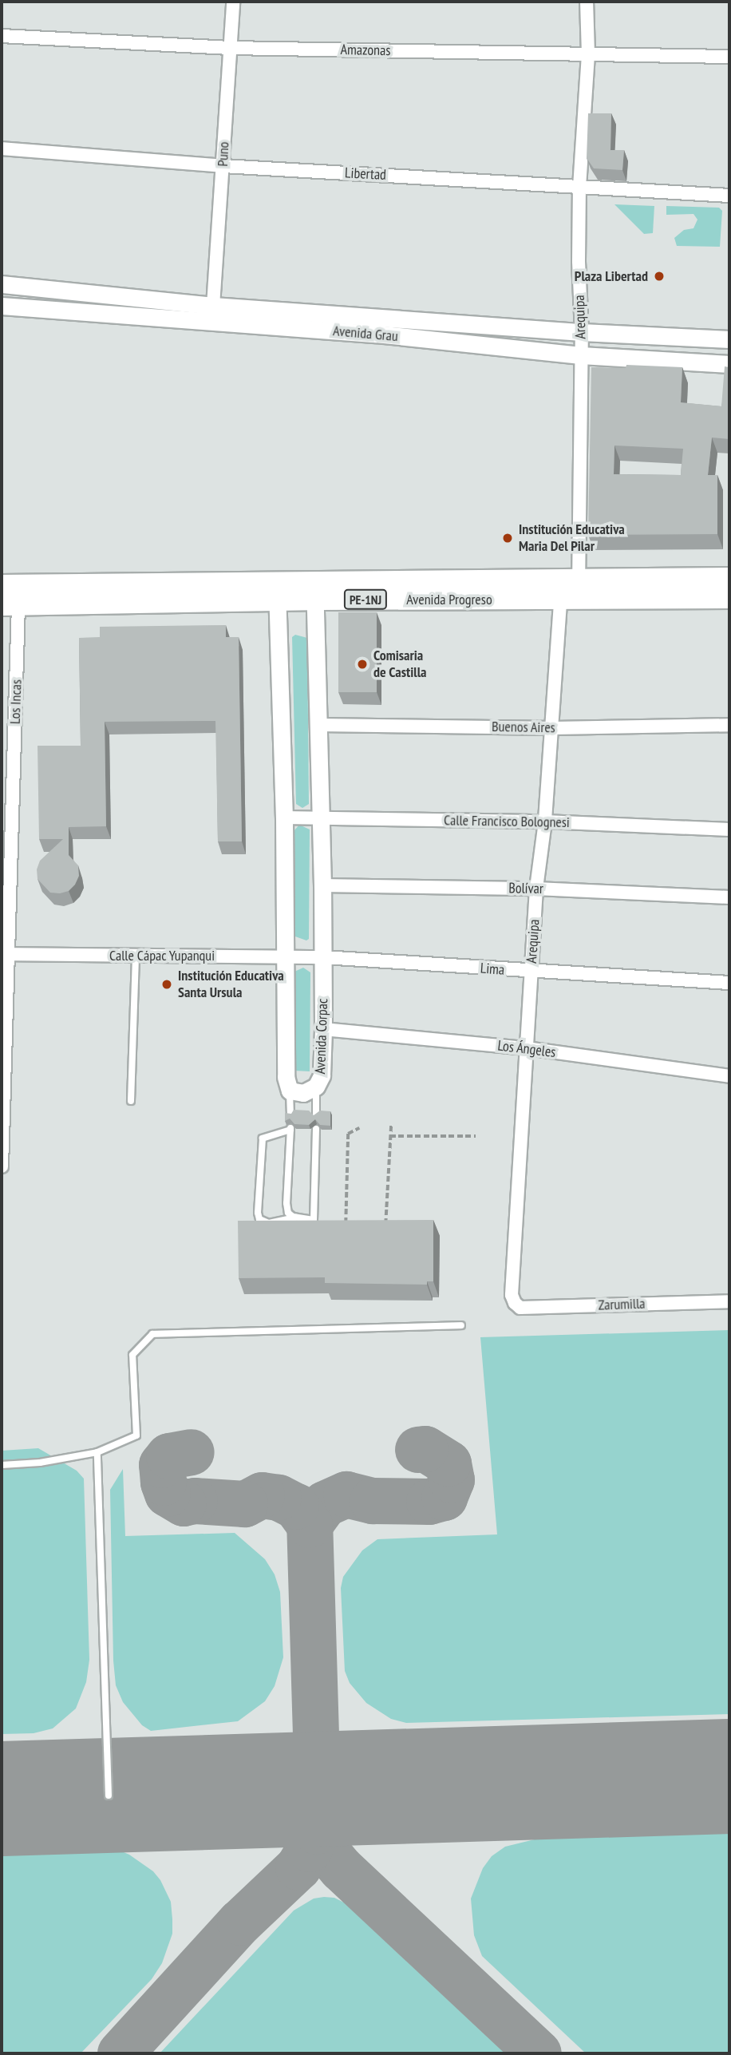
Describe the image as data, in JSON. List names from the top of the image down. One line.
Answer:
{"streets":{"main road":["PE-1NJ","Avenida Progreso"],"street":["Amazonas","Puno","Libertad","Arequipa","Avenida Grau","Los Incas","Buenos Aires","Calle Francisco Bolognesi","Bolívar","Calle Cápac Yupanqui","Lima","Avenida Corpac","Los Ángeles","Zarumilla"]},"crossings":[["Amazonas","Puno"],["Amazonas","Arequipa"],["Puno","Libertad"],["Puno","Avenida Grau"],["Libertad","Arequipa"],["Arequipa","Avenida Grau"],["Arequipa","Avenida Progreso"],["Arequipa","Buenos Aires"],["Arequipa","Calle Francisco Bolognesi"],["Arequipa","Bolívar"],["Arequipa","Lima"],["Arequipa","Los Ángeles"],["Arequipa","Zarumilla"],["Avenida Progreso","Los Incas"],["Avenida Progreso","Avenida Corpac"],["Los Incas","Calle Cápac Yupanqui"],["Buenos Aires","Avenida Corpac"],["Calle Francisco Bolognesi","Avenida Corpac"],["Bolívar","Avenida Corpac"],["Calle Cápac Yupanqui","Lima"],["Calle Cápac Yupanqui","Avenida Corpac"],["Lima","Avenida Corpac"],["Avenida Corpac","Los Ángeles"]],"places":["Plaza Libertad","Institución Educativa Maria Del Pilar","Comisaria de Castilla","Institución Educativa Santa Ursula"]}
